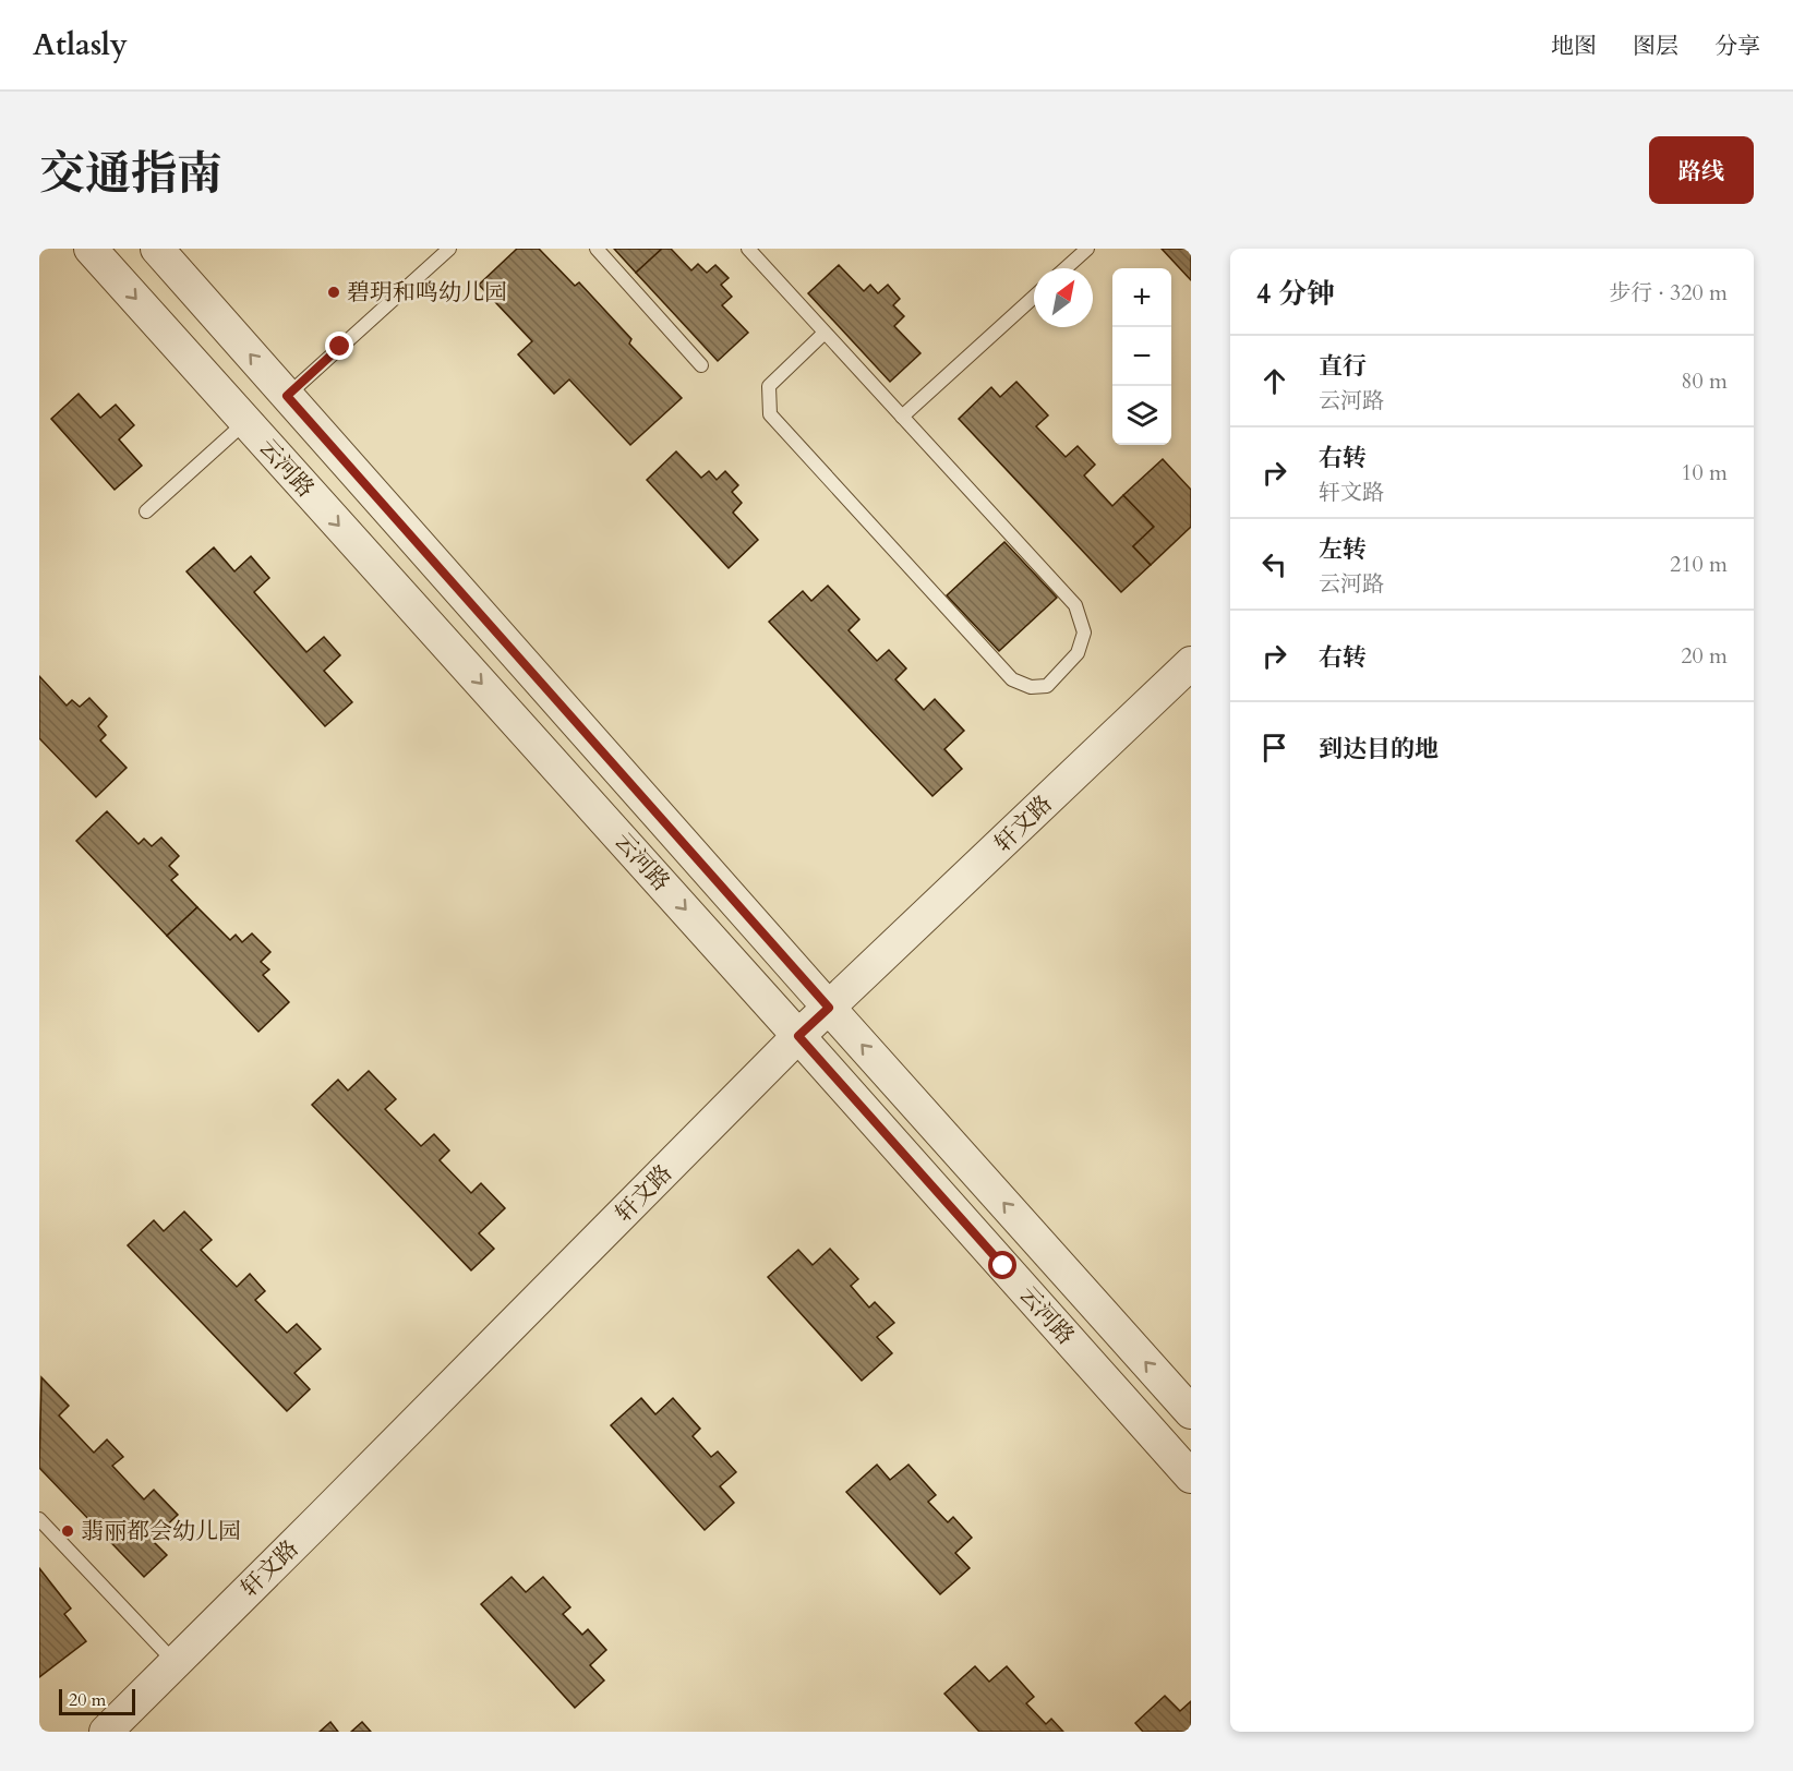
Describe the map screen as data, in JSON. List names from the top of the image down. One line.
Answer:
{"streets":{"street":["云河路","轩文路"]},"crossings":[["云河路","轩文路"]],"places":["碧玥和鸣幼儿园","翡丽都会幼儿园"],"scale_bar":"20 m","north":"top right","page":{"header":"Atlasly","nav":["地图","图层","分享"],"title":"交通指南","buttons":"路线","heading":["4 分钟","步行 · 320 m"],"map_buttons":["+","−"],"list":[["直行","云河路","80 m"],["右转","轩文路","10 m"],["左转","云河路","210 m"],["右转","20 m"],"到达目的地"],"scale":"20 m"}}
